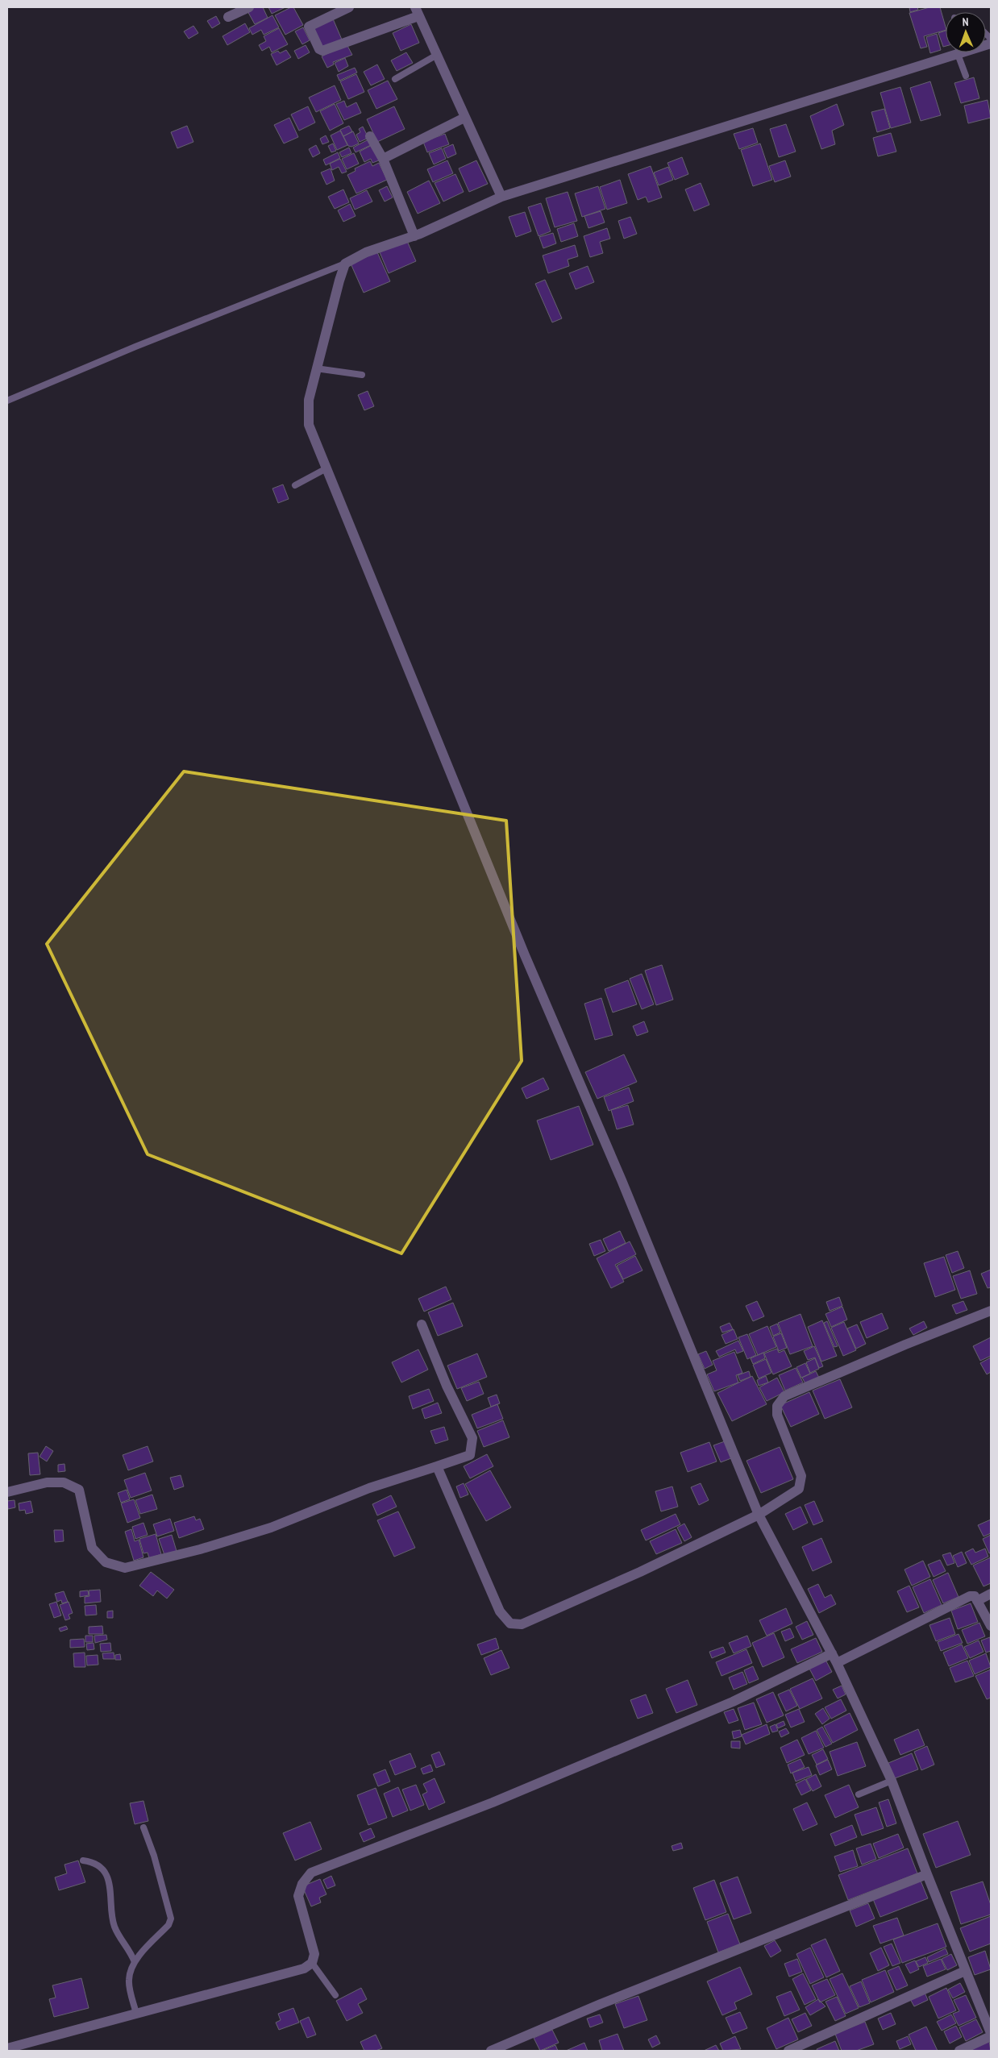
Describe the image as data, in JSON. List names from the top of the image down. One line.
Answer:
{"north":"top"}
